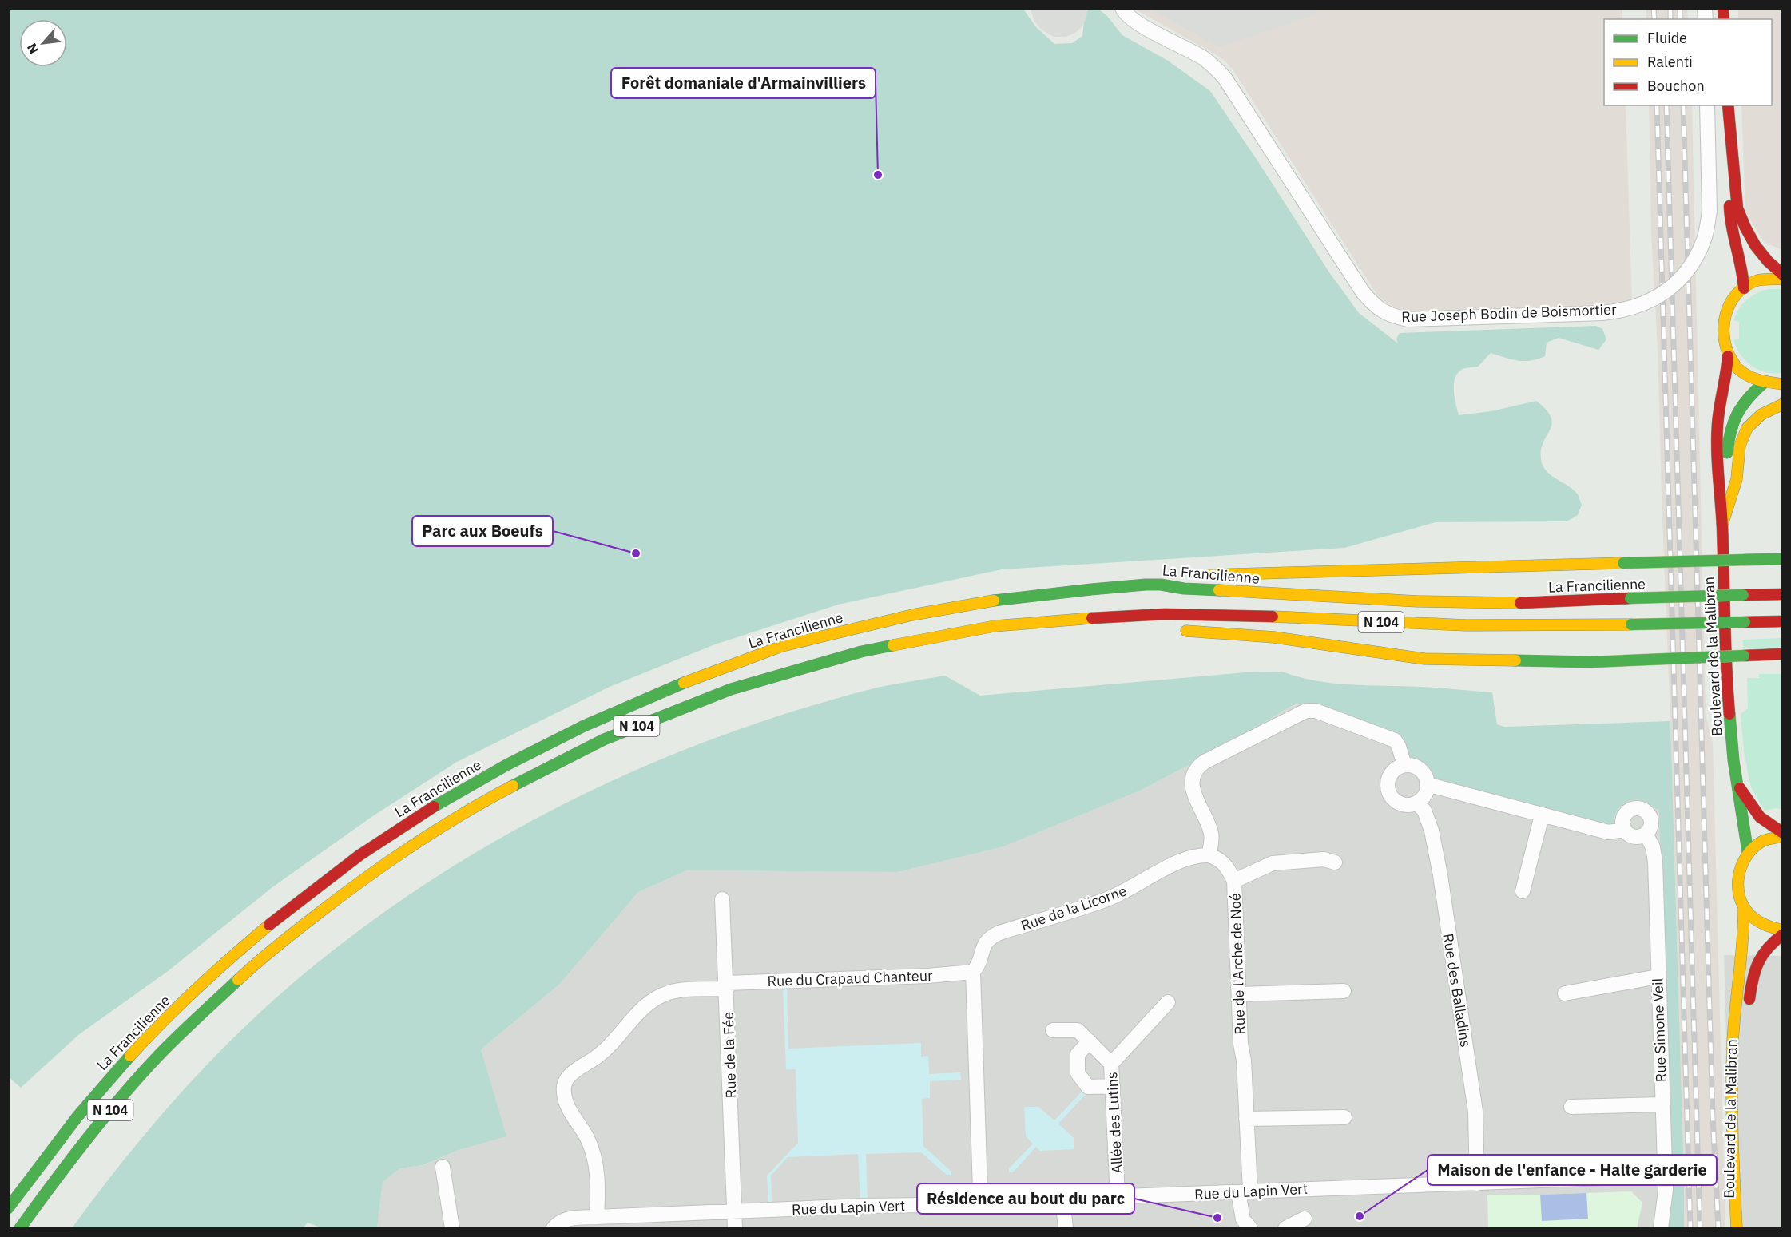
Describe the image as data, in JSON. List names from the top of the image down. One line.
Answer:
{"streets":{"main road":["La Francilienne","N 104","Boulevard de la Malibran"],"street":["Rue Joseph Bodin de Boismortier","Rue de la Licorne","Rue de l'Arche de Noé","Rue du Crapaud Chanteur","Rue des Balladins","Rue Simone Veil","Rue de la Fée","Allée des Lutins","Rue du Lapin Vert"]},"crossings":[["Rue de la Licorne","Rue de l'Arche de Noé"],["Rue de la Licorne","Rue du Crapaud Chanteur"],["Rue de l'Arche de Noé","Rue du Lapin Vert"],["Rue du Crapaud Chanteur","Rue de la Fée"],["Rue du Crapaud Chanteur","Rue du Lapin Vert"],["Rue des Balladins","Rue du Lapin Vert"],["Rue Simone Veil","Rue du Lapin Vert"],["Rue de la Fée","Rue du Lapin Vert"],["Allée des Lutins","Rue du Lapin Vert"]],"places":["Forêt domaniale d'Armainvilliers","Parc aux Boeufs","Maison de l'enfance - Halte garderie","Résidence au bout du parc"],"legend":["Fluide","Ralenti","Bouchon"],"north":"bottom left"}
